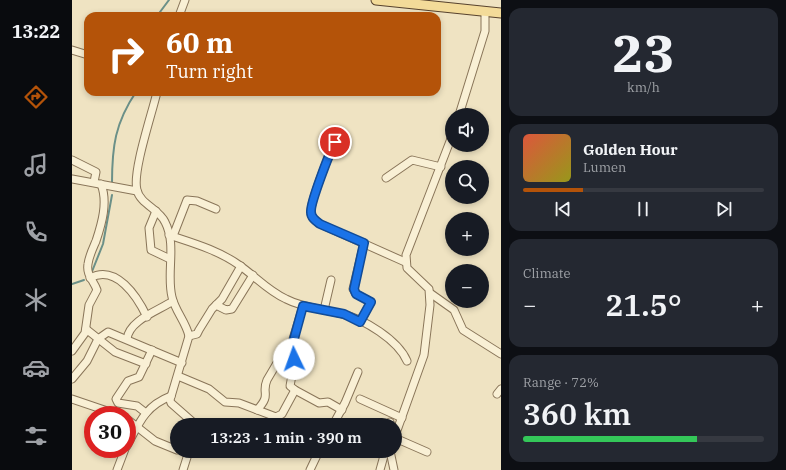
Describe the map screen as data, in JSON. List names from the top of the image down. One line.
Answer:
{"page":{"tabs":"13:22","tile":[["23","km/h"],"Climate",["Range · 72%","360 km"]],"turn":["60 m","Turn right"],"map_buttons":["+","−"],"song":["Golden Hour","Lumen"],"heat":["−","21.5°","+"],"limit":"30","trip":"13:23 · 1 min · 390 m"}}
